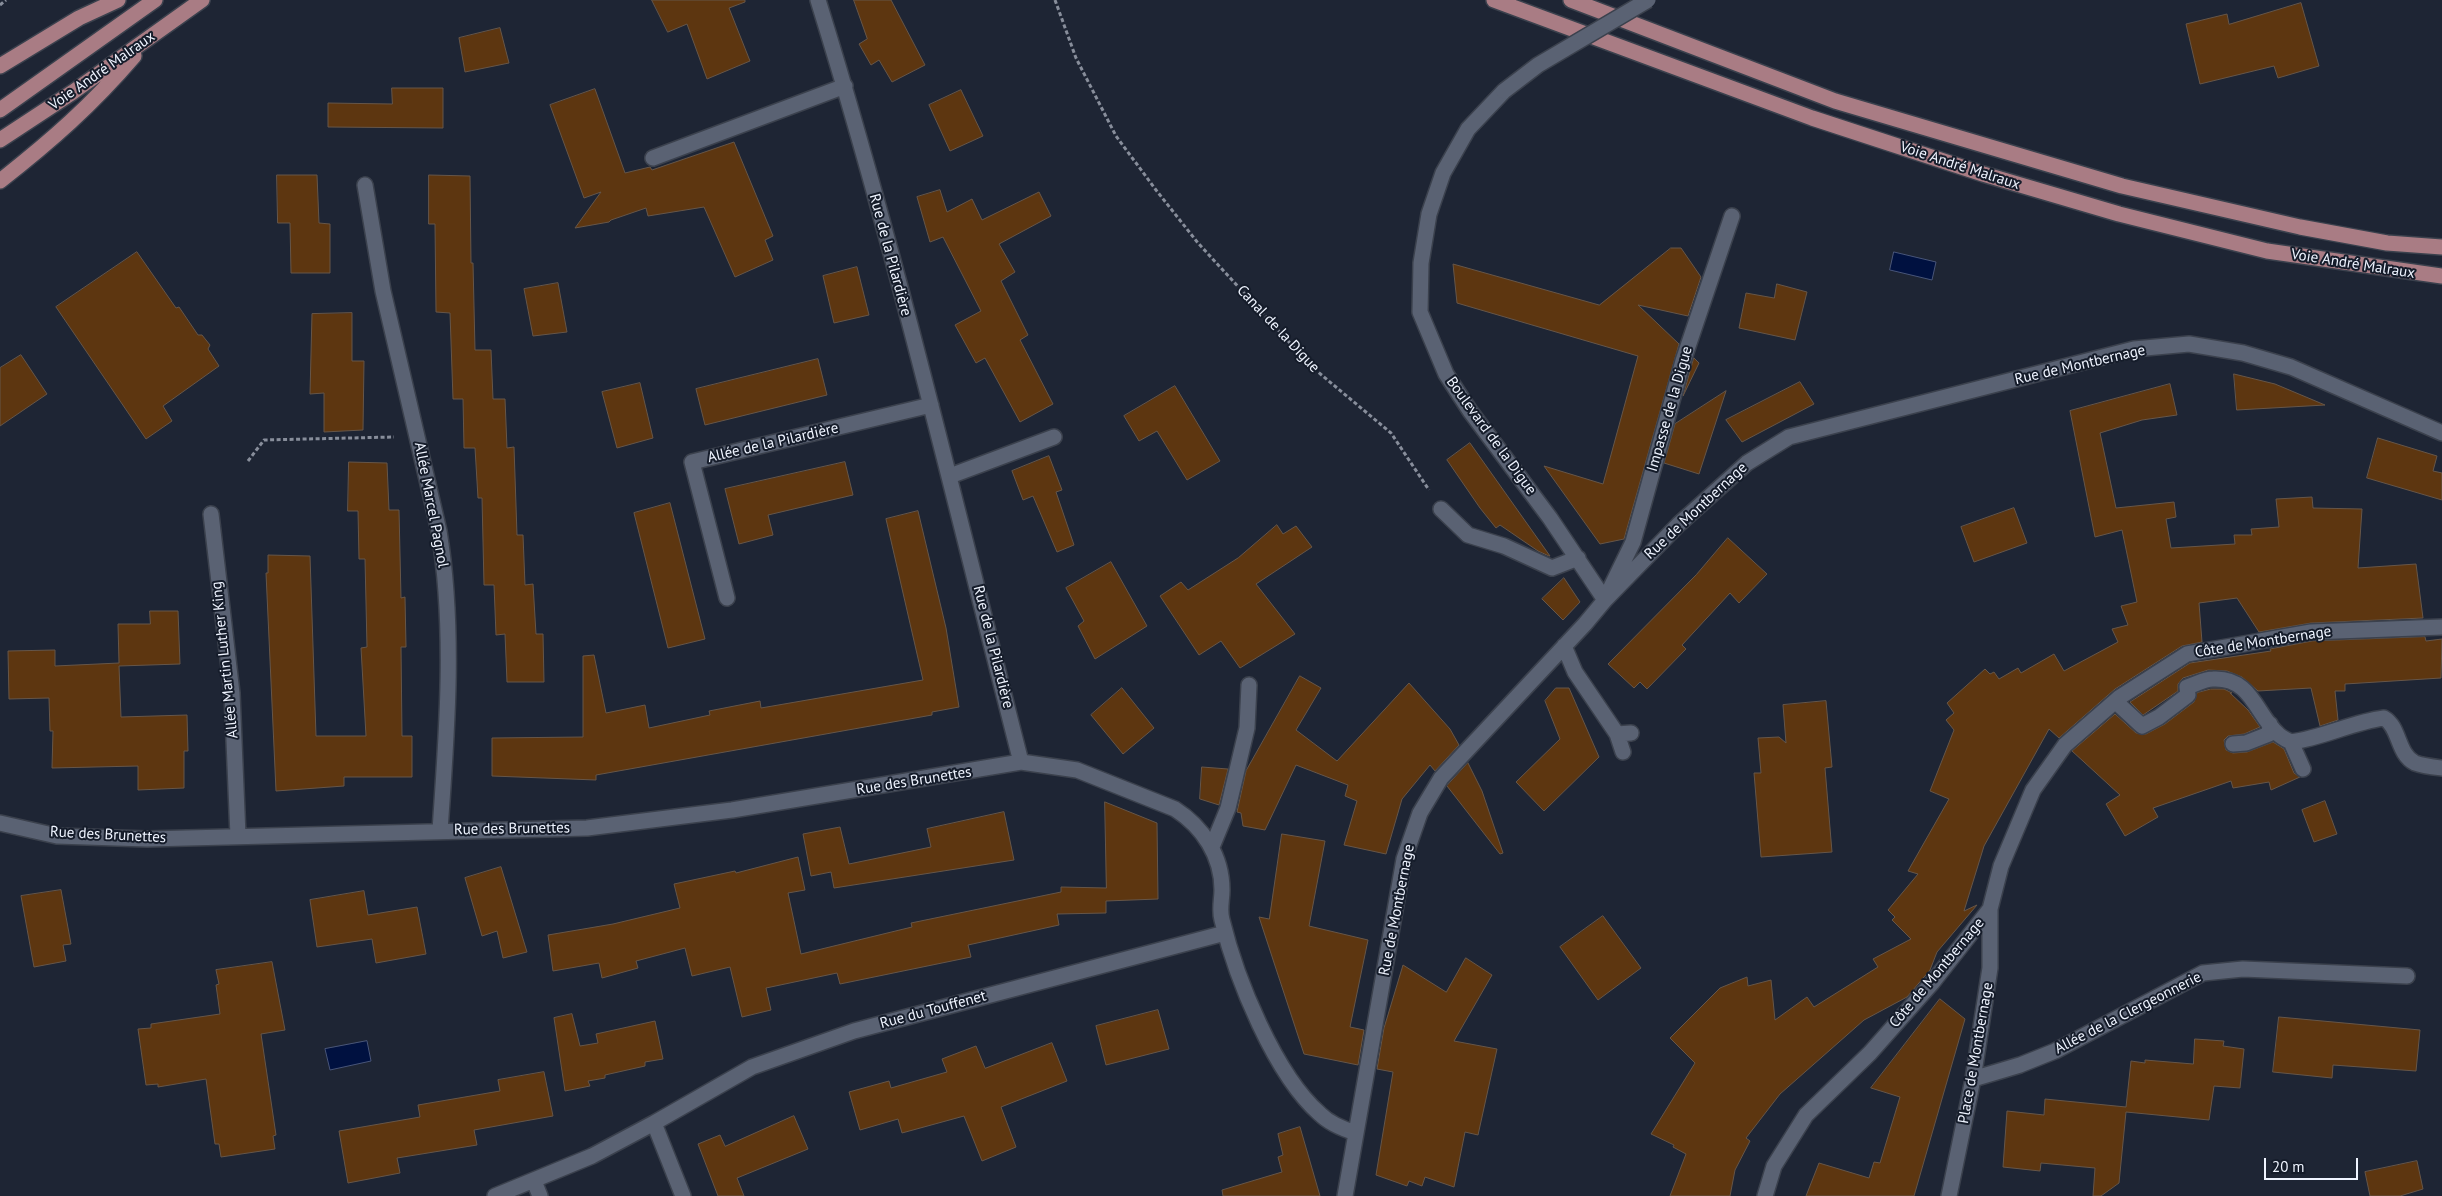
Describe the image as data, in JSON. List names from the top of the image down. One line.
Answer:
{"streets":{"main road":["Voie André Malraux"],"street":["Rue de la Pilardière","Rue de Montbernage","Impasse de la Digue","Boulevard de la Digue","Allée de la Pilardière","Allée Marcel Pagnol","Côte de Montbernage","Allée Martin Luther King","Rue des Brunettes","Rue du Touffenet","Allée de la Clergeonnerie","Place de Montbernage"],"path":["Canal de la Digue"]},"crossings":[["Rue de la Pilardière","Allée de la Pilardière"],["Rue de la Pilardière","Rue des Brunettes"],["Rue de Montbernage","Impasse de la Digue"],["Rue de Montbernage","Boulevard de la Digue"],["Impasse de la Digue","Boulevard de la Digue"],["Allée Marcel Pagnol","Rue des Brunettes"],["Côte de Montbernage","Place de Montbernage"],["Allée Martin Luther King","Rue des Brunettes"],["Allée de la Clergeonnerie","Place de Montbernage"]],"scale_bar":"20 m"}
